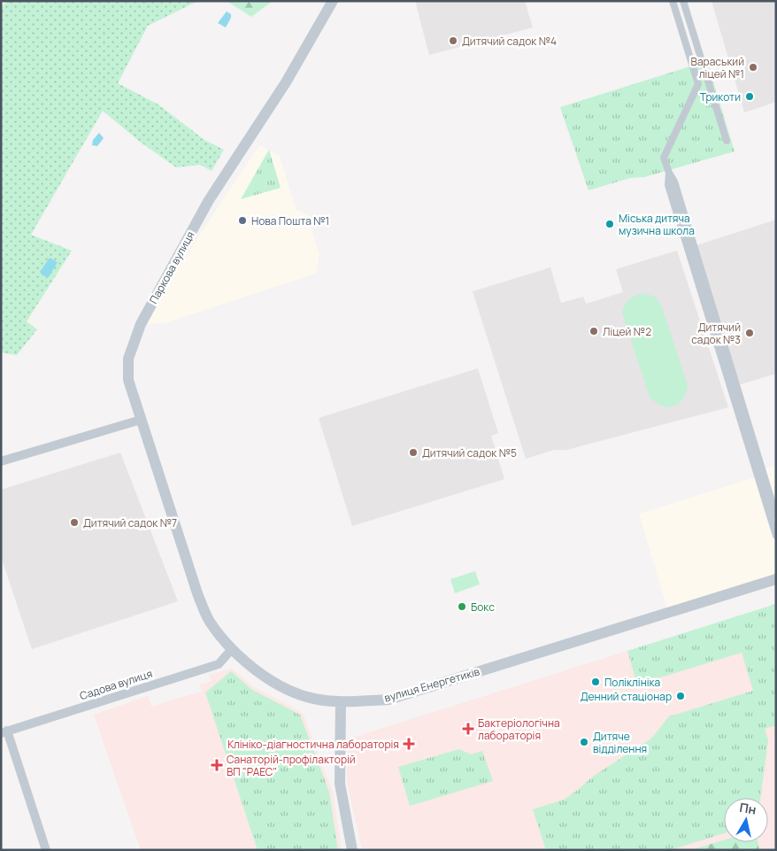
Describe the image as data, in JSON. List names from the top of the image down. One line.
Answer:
{"streets":{"street":["Паркова вулиця","Садова вулиця","вулиця Енергетиків"]},"crossings":[["Паркова вулиця","вулиця Енергетиків"],["Садова вулиця","вулиця Енергетиків"]],"places":{"other":["Дитячий садок №4","Вараський ліцей №1","Трикоти","Нова Пошта №1","Міська дитяча музична школа","Ліцей №2","Дитячий садок №3","Дитячий садок №5","Дитячий садок №7","Бокс","Поліклініка","Денний стаціонар","Дитяче відділення"],"health":["Бактеріологічна лабораторія","Клініко-діагностична лабораторія","Санаторій-профілакторій ВП \"РАЕС\""]},"north":"top"}
